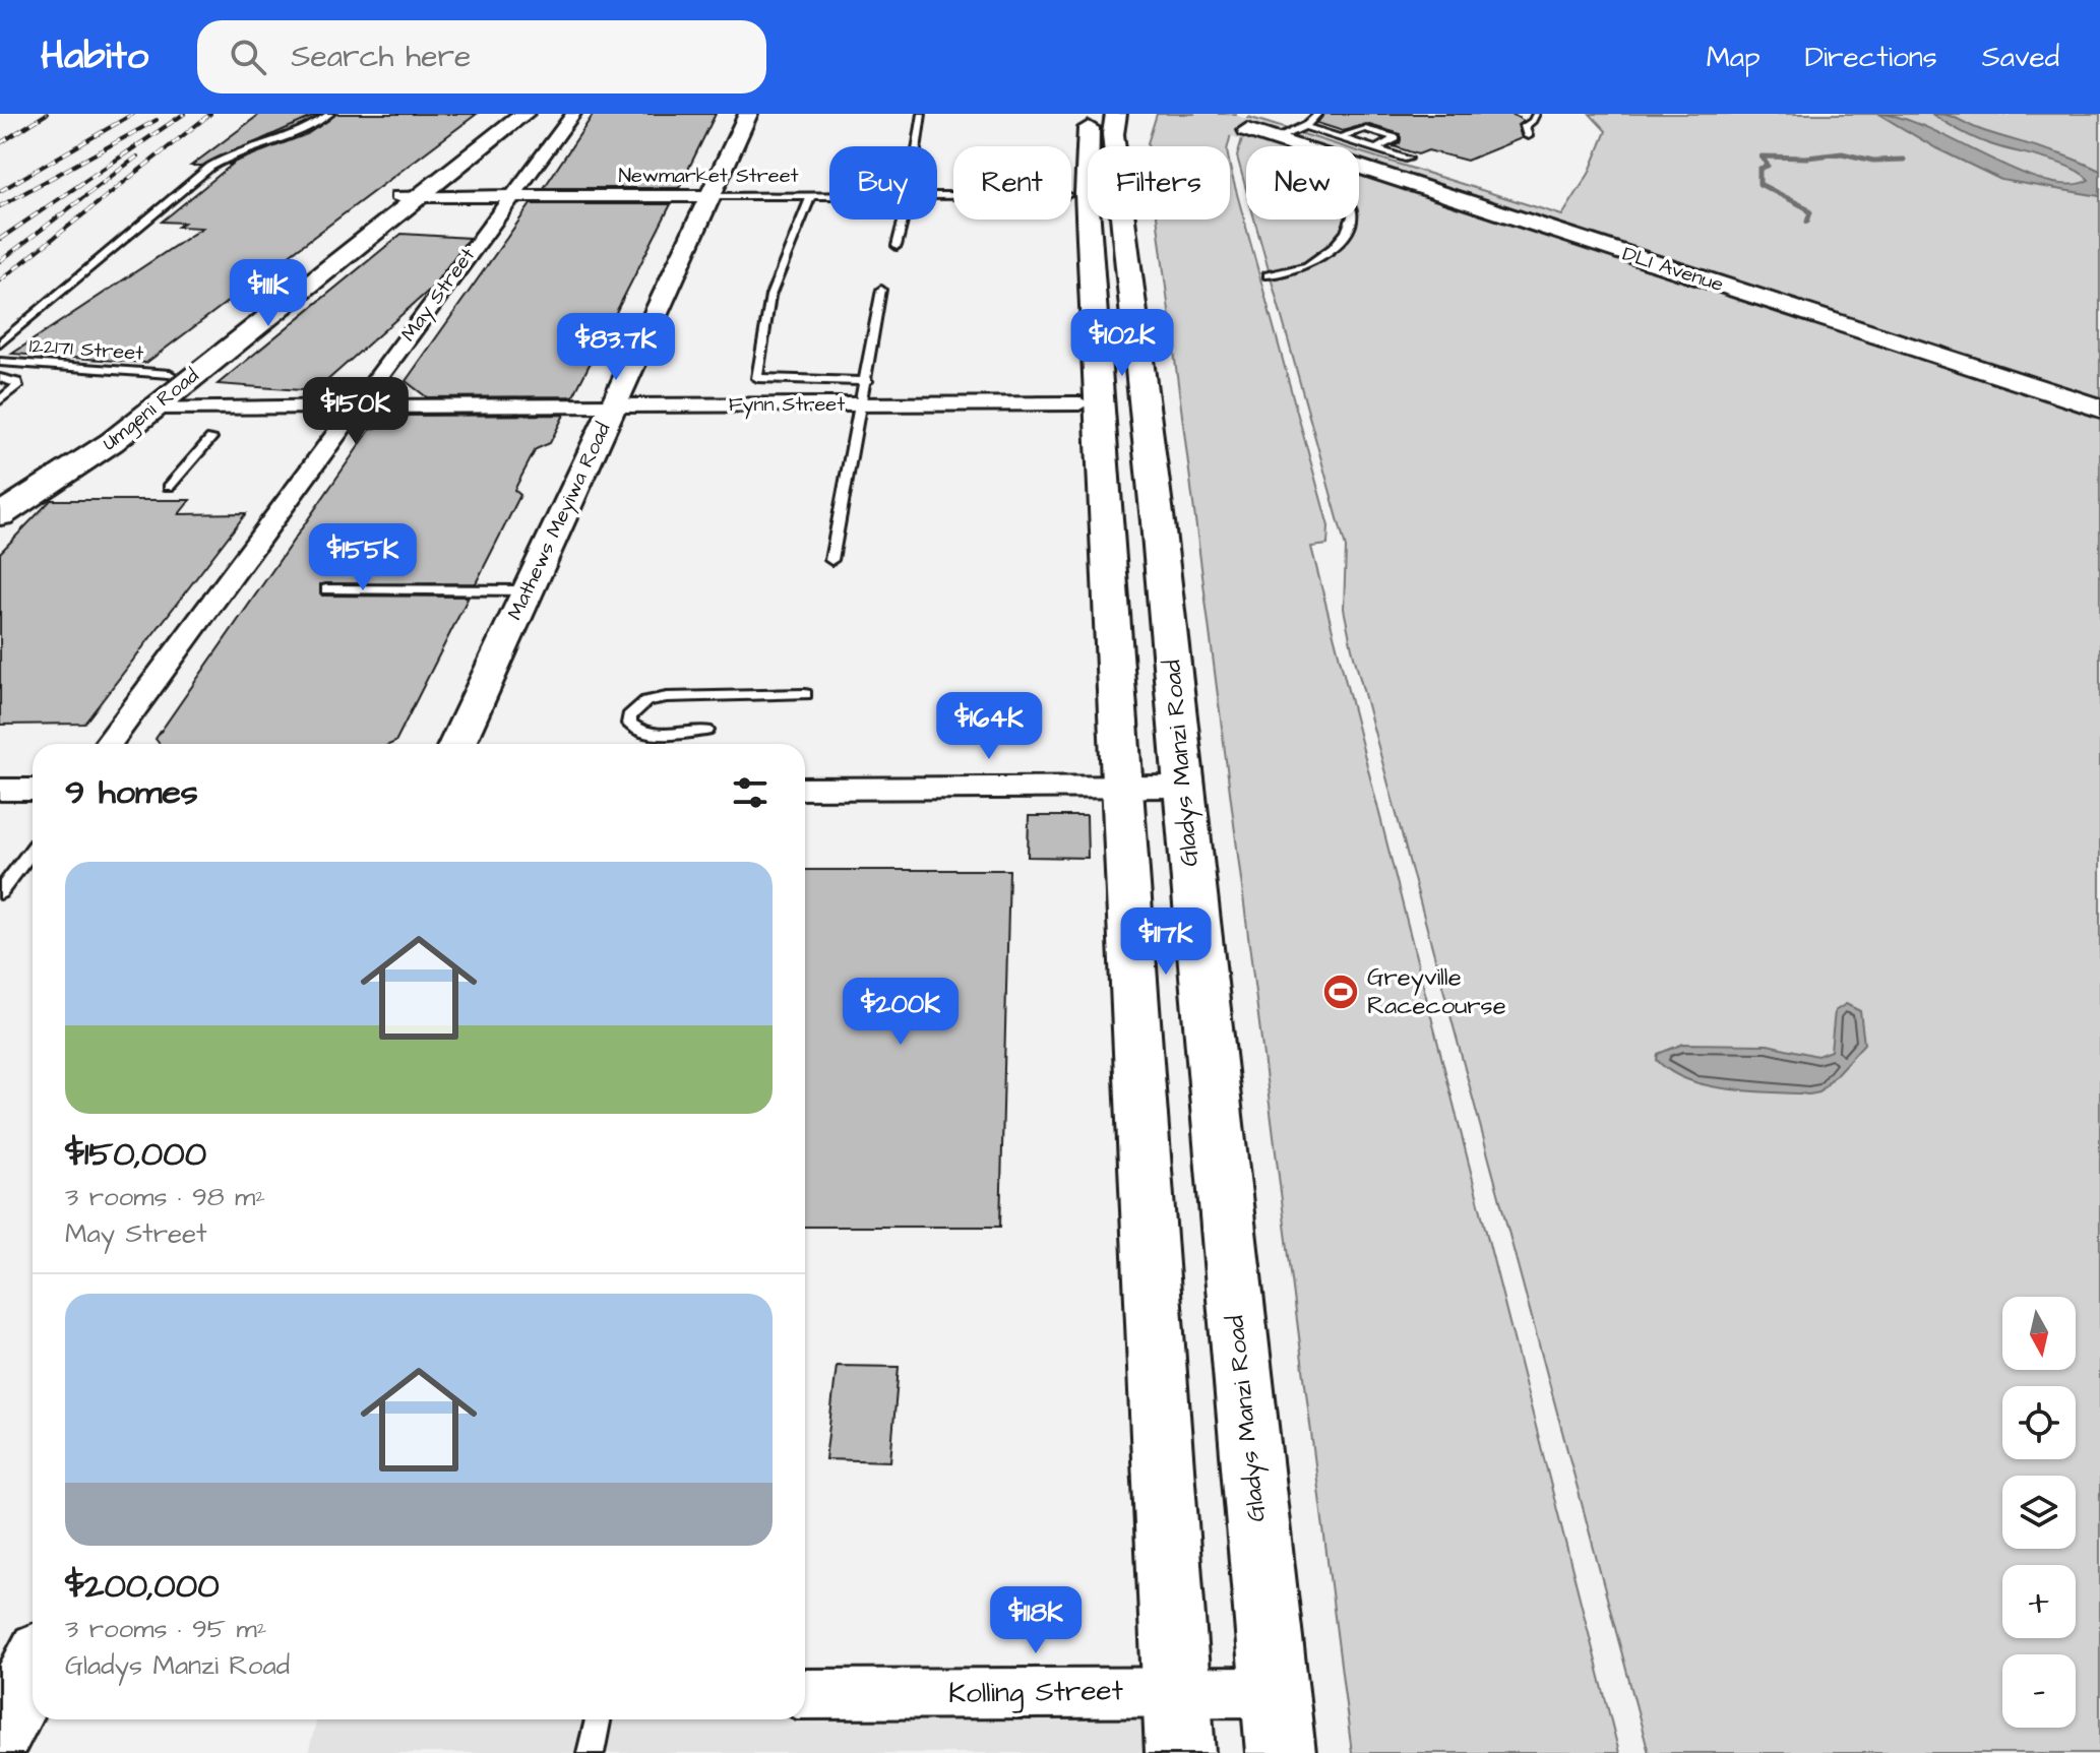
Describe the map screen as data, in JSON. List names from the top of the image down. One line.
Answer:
{"streets":{"main road":["Umgeni Road","Gladys Manzi Road"],"street":["Newmarket Street","DLI Avenue","May Street","Fynn Street","Mathews Meyiwa Road","Kolling Street"],"lane":["122171 Street"]},"crossings":[["Newmarket Street","May Street"],["Newmarket Street","Umgeni Road"],["Newmarket Street","Mathews Meyiwa Road"],["May Street","Fynn Street"],["122171 Street","Umgeni Road"],["Fynn Street","Umgeni Road"],["Fynn Street","Mathews Meyiwa Road"],["Fynn Street","Gladys Manzi Road"],["Gladys Manzi Road","Kolling Street"]],"places":{"sports":["Greyville Racecourse"]},"north":"bottom","page":{"header":"Habito","search":"Search here","nav":["Map","Directions","Saved"],"chip":["Buy","Rent","Filters","New"],"price":["$111K","$102K","$83.7K","$150K","$155K","$164K","$117K","$200K","$118K"],"heading":"9 homes","list":[{"name":"$150,000","note":"3 rooms · 98 m² · May Street"},{"name":"$200,000","note":"3 rooms · 95 m² · Gladys Manzi Road"}],"map_buttons":["+","−"]}}
